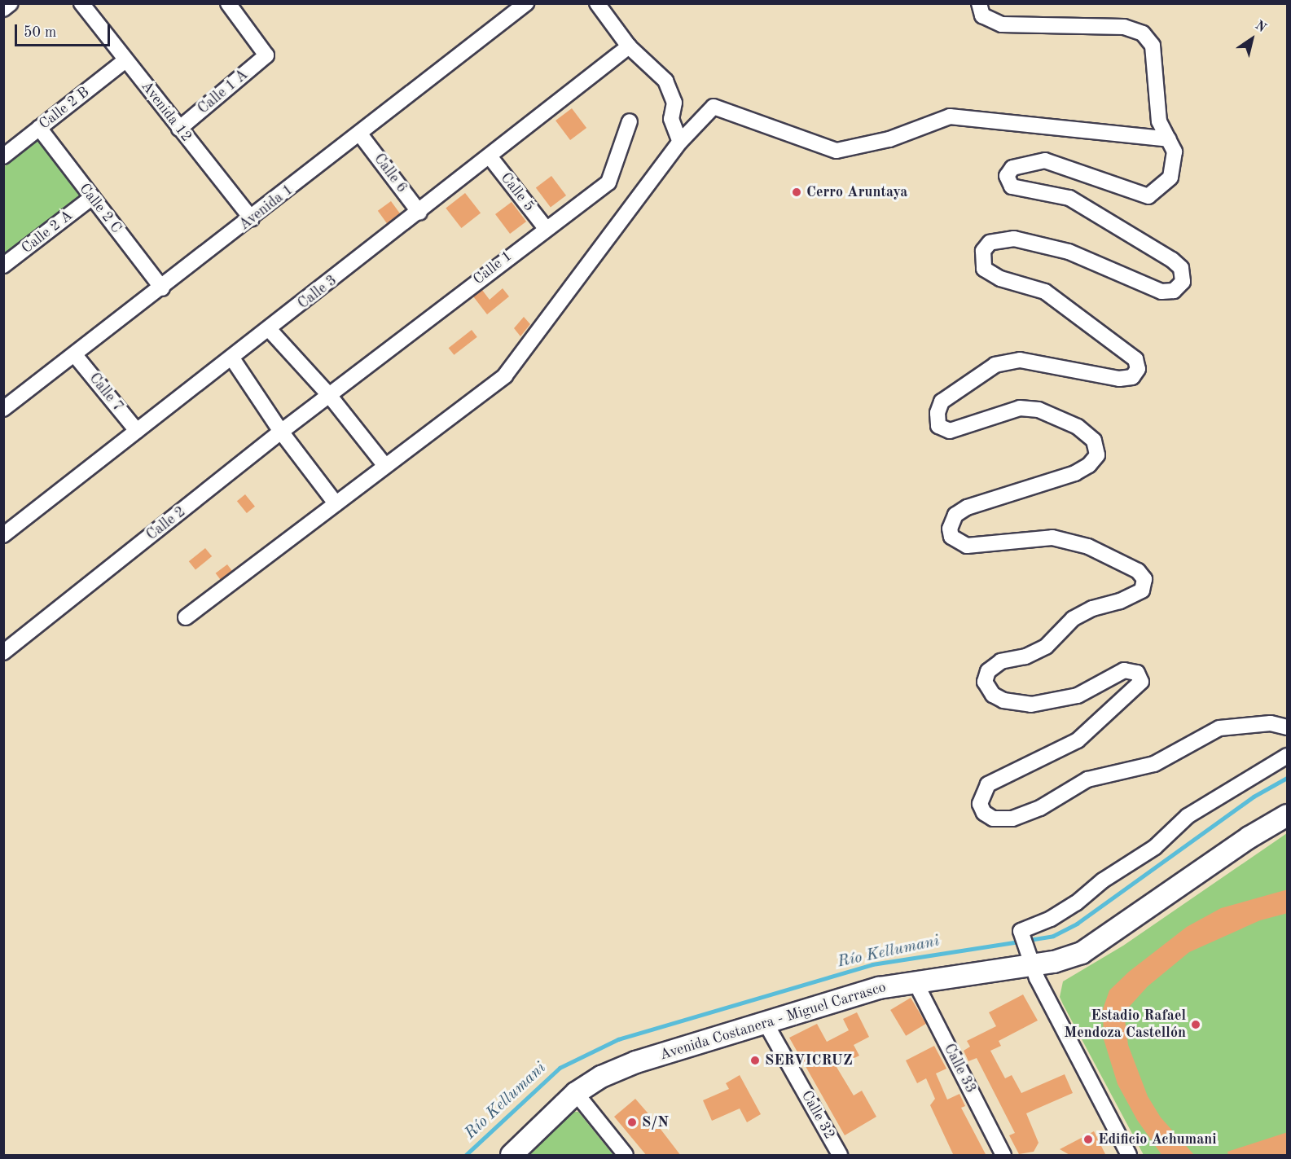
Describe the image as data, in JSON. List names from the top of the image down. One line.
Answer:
{"streets":{"street":["Calle 1 A","Calle 2 B","Avenida 12","Calle 6","Calle 5","Avenida 1","Calle 2 C","Calle 2 A","Calle 1","Calle 3","Calle 7","Calle 2","Avenida Costanera - Miguel Carrasco","Calle 33","Calle 32"]},"crossings":[["Calle 1 A","Avenida 12"],["Calle 2 B","Avenida 12"],["Calle 2 B","Calle 2 C"],["Avenida 12","Avenida 1"],["Calle 6","Avenida 1"],["Calle 6","Calle 3"],["Calle 5","Calle 1"],["Calle 5","Calle 3"],["Avenida 1","Calle 2 C"],["Avenida 1","Calle 7"],["Calle 2 C","Calle 2 A"],["Calle 1","Calle 2"],["Calle 3","Calle 7"],["Avenida Costanera - Miguel Carrasco","Calle 33"],["Avenida Costanera - Miguel Carrasco","Calle 32"]],"water":["Río Kellumani"],"places":["Cerro Aruntaya","Estadio Rafael Mendoza Castellón","SERVICRUZ","S/N","Edificio Achumani"],"scale_bar":"50 m","north":"top right"}
